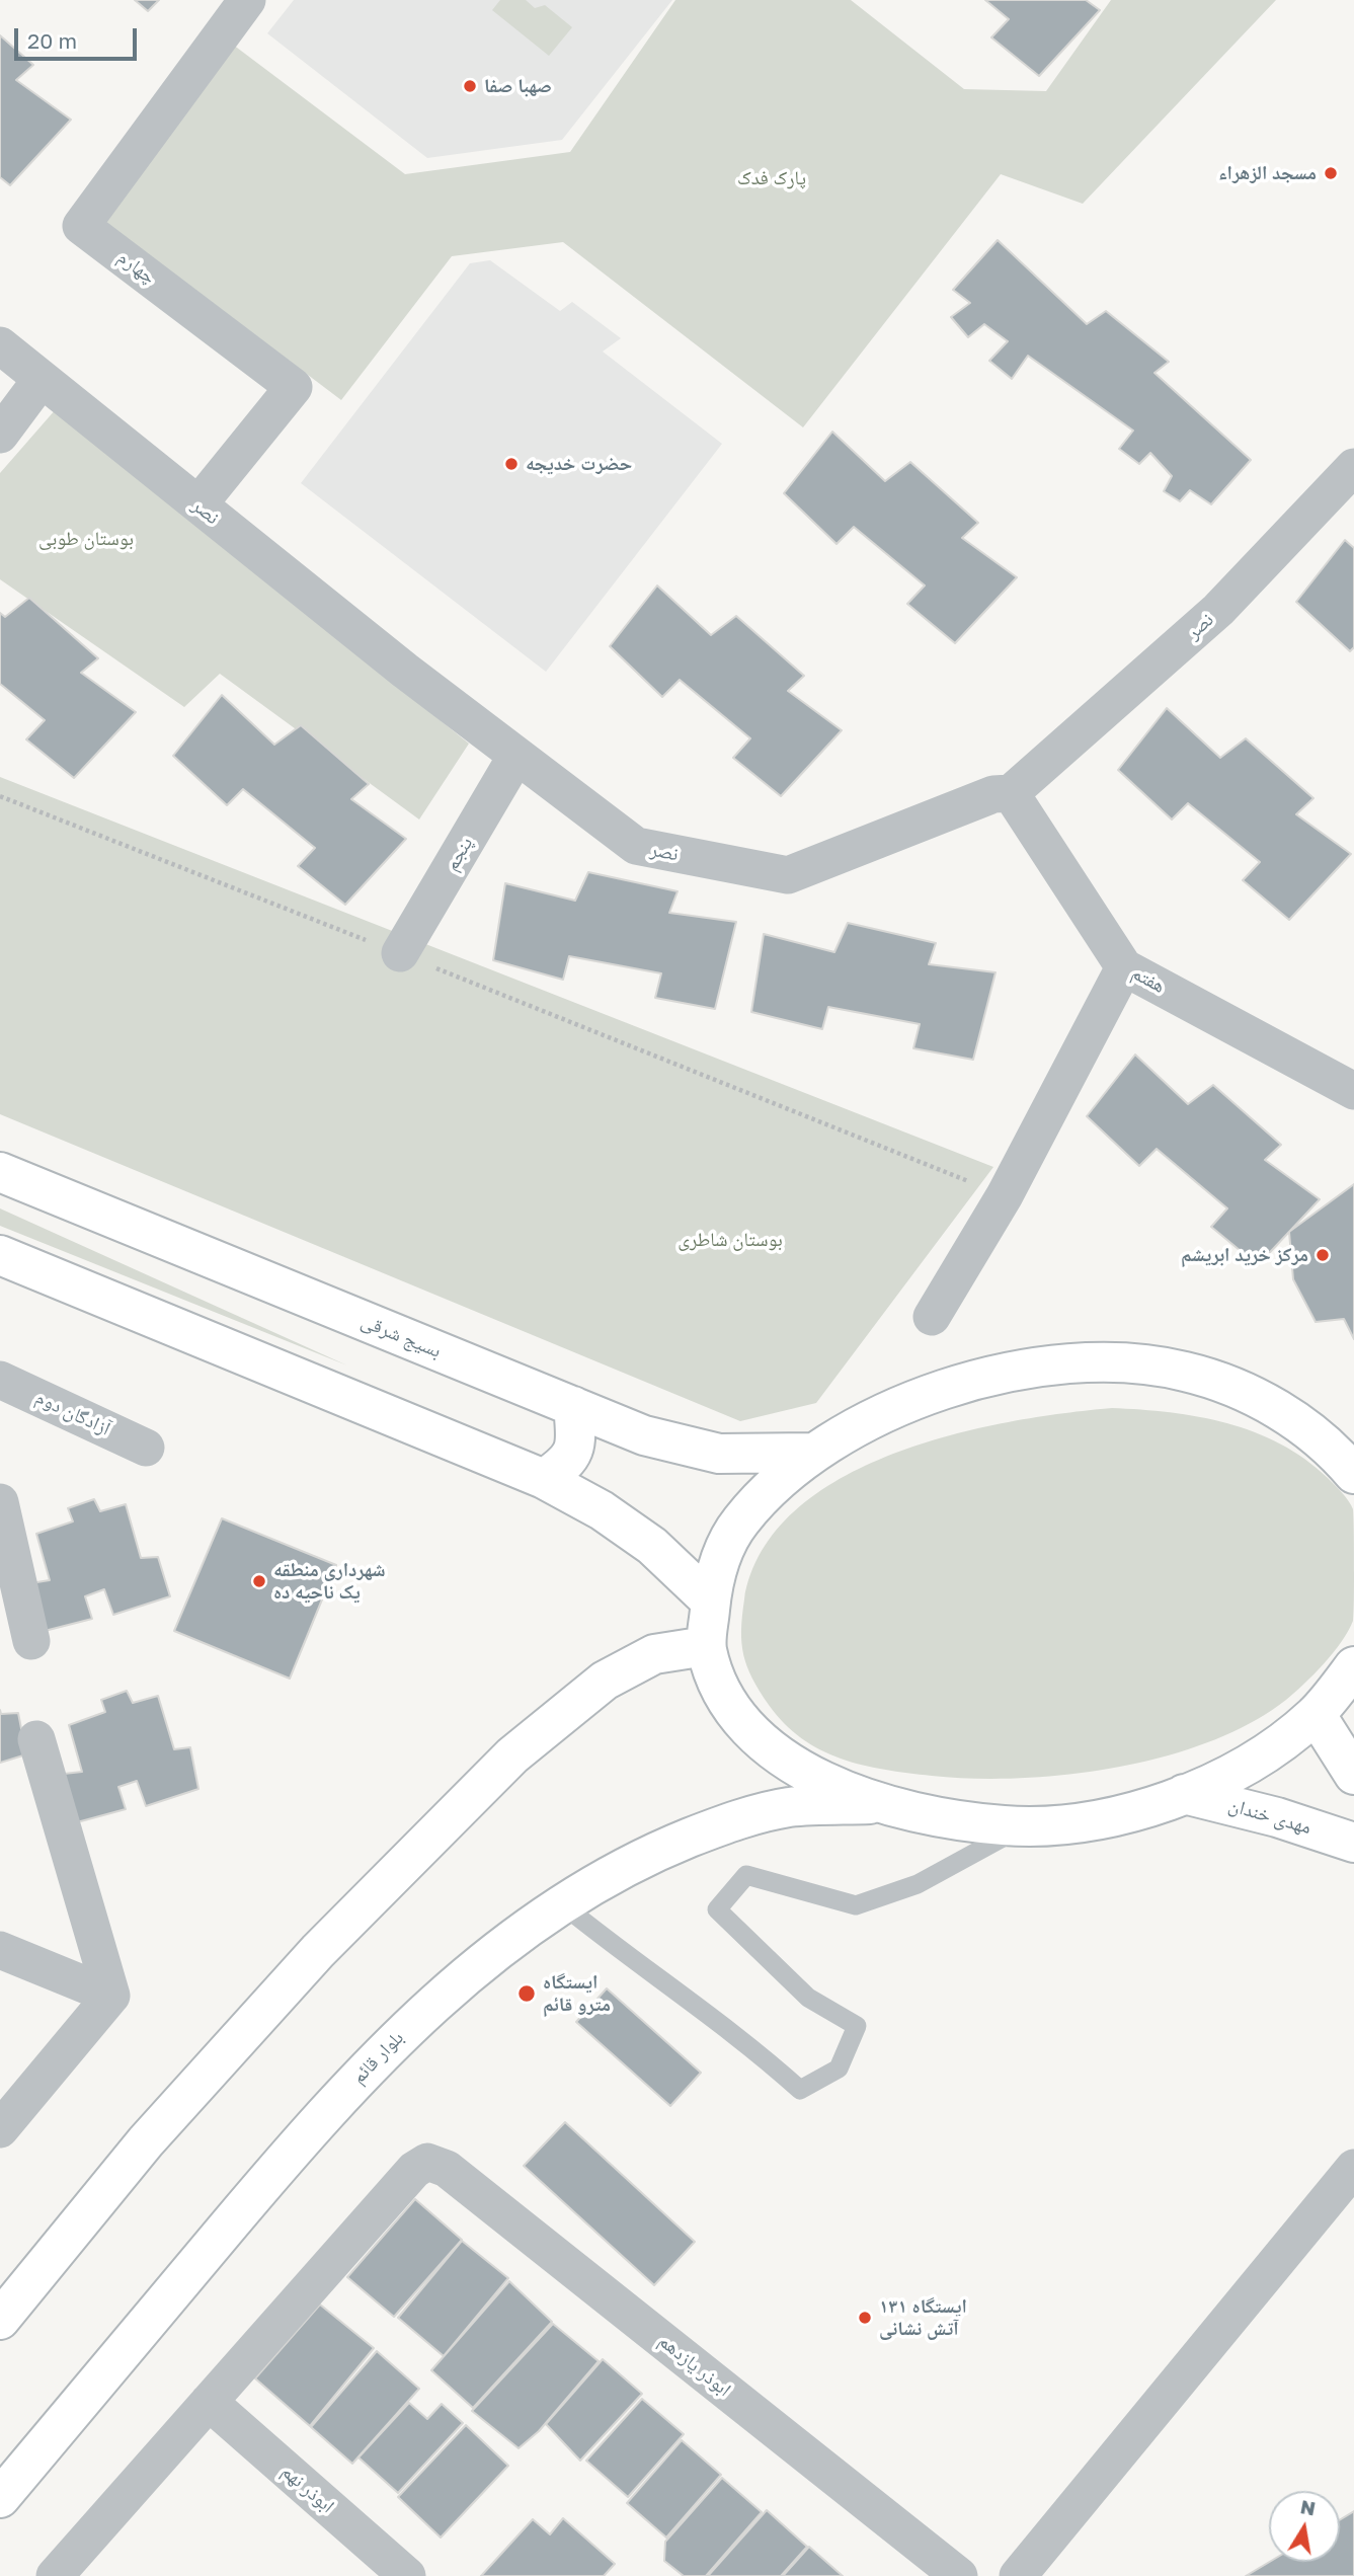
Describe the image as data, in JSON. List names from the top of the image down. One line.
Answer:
{"streets":{"main road":["بسیج شرقی","مهدی خندان","بلوار قائم"],"street":["چهارم","نصر","پنجم","هفتم","آزادگان دوم","ابوذر یازدهم","ابوذر نهم"]},"crossings":[["چهارم","نصر"],["نصر","پنجم"],["نصر","هفتم"],["ابوذر یازدهم","ابوذر نهم"]],"parks":["پارک فدک","بوستان طوبی","بوستان شاطری"],"places":["صهبا صفا","مسجد الزهراء","حضرت خدیجه","مرکز خرید ابریشم","شهرداری منطقه یک ناحیه ده","ایستگاه مترو قائم","ایستگاه ۱۳۱ آتش نشانی"],"scale_bar":"20 m","north":"top"}
